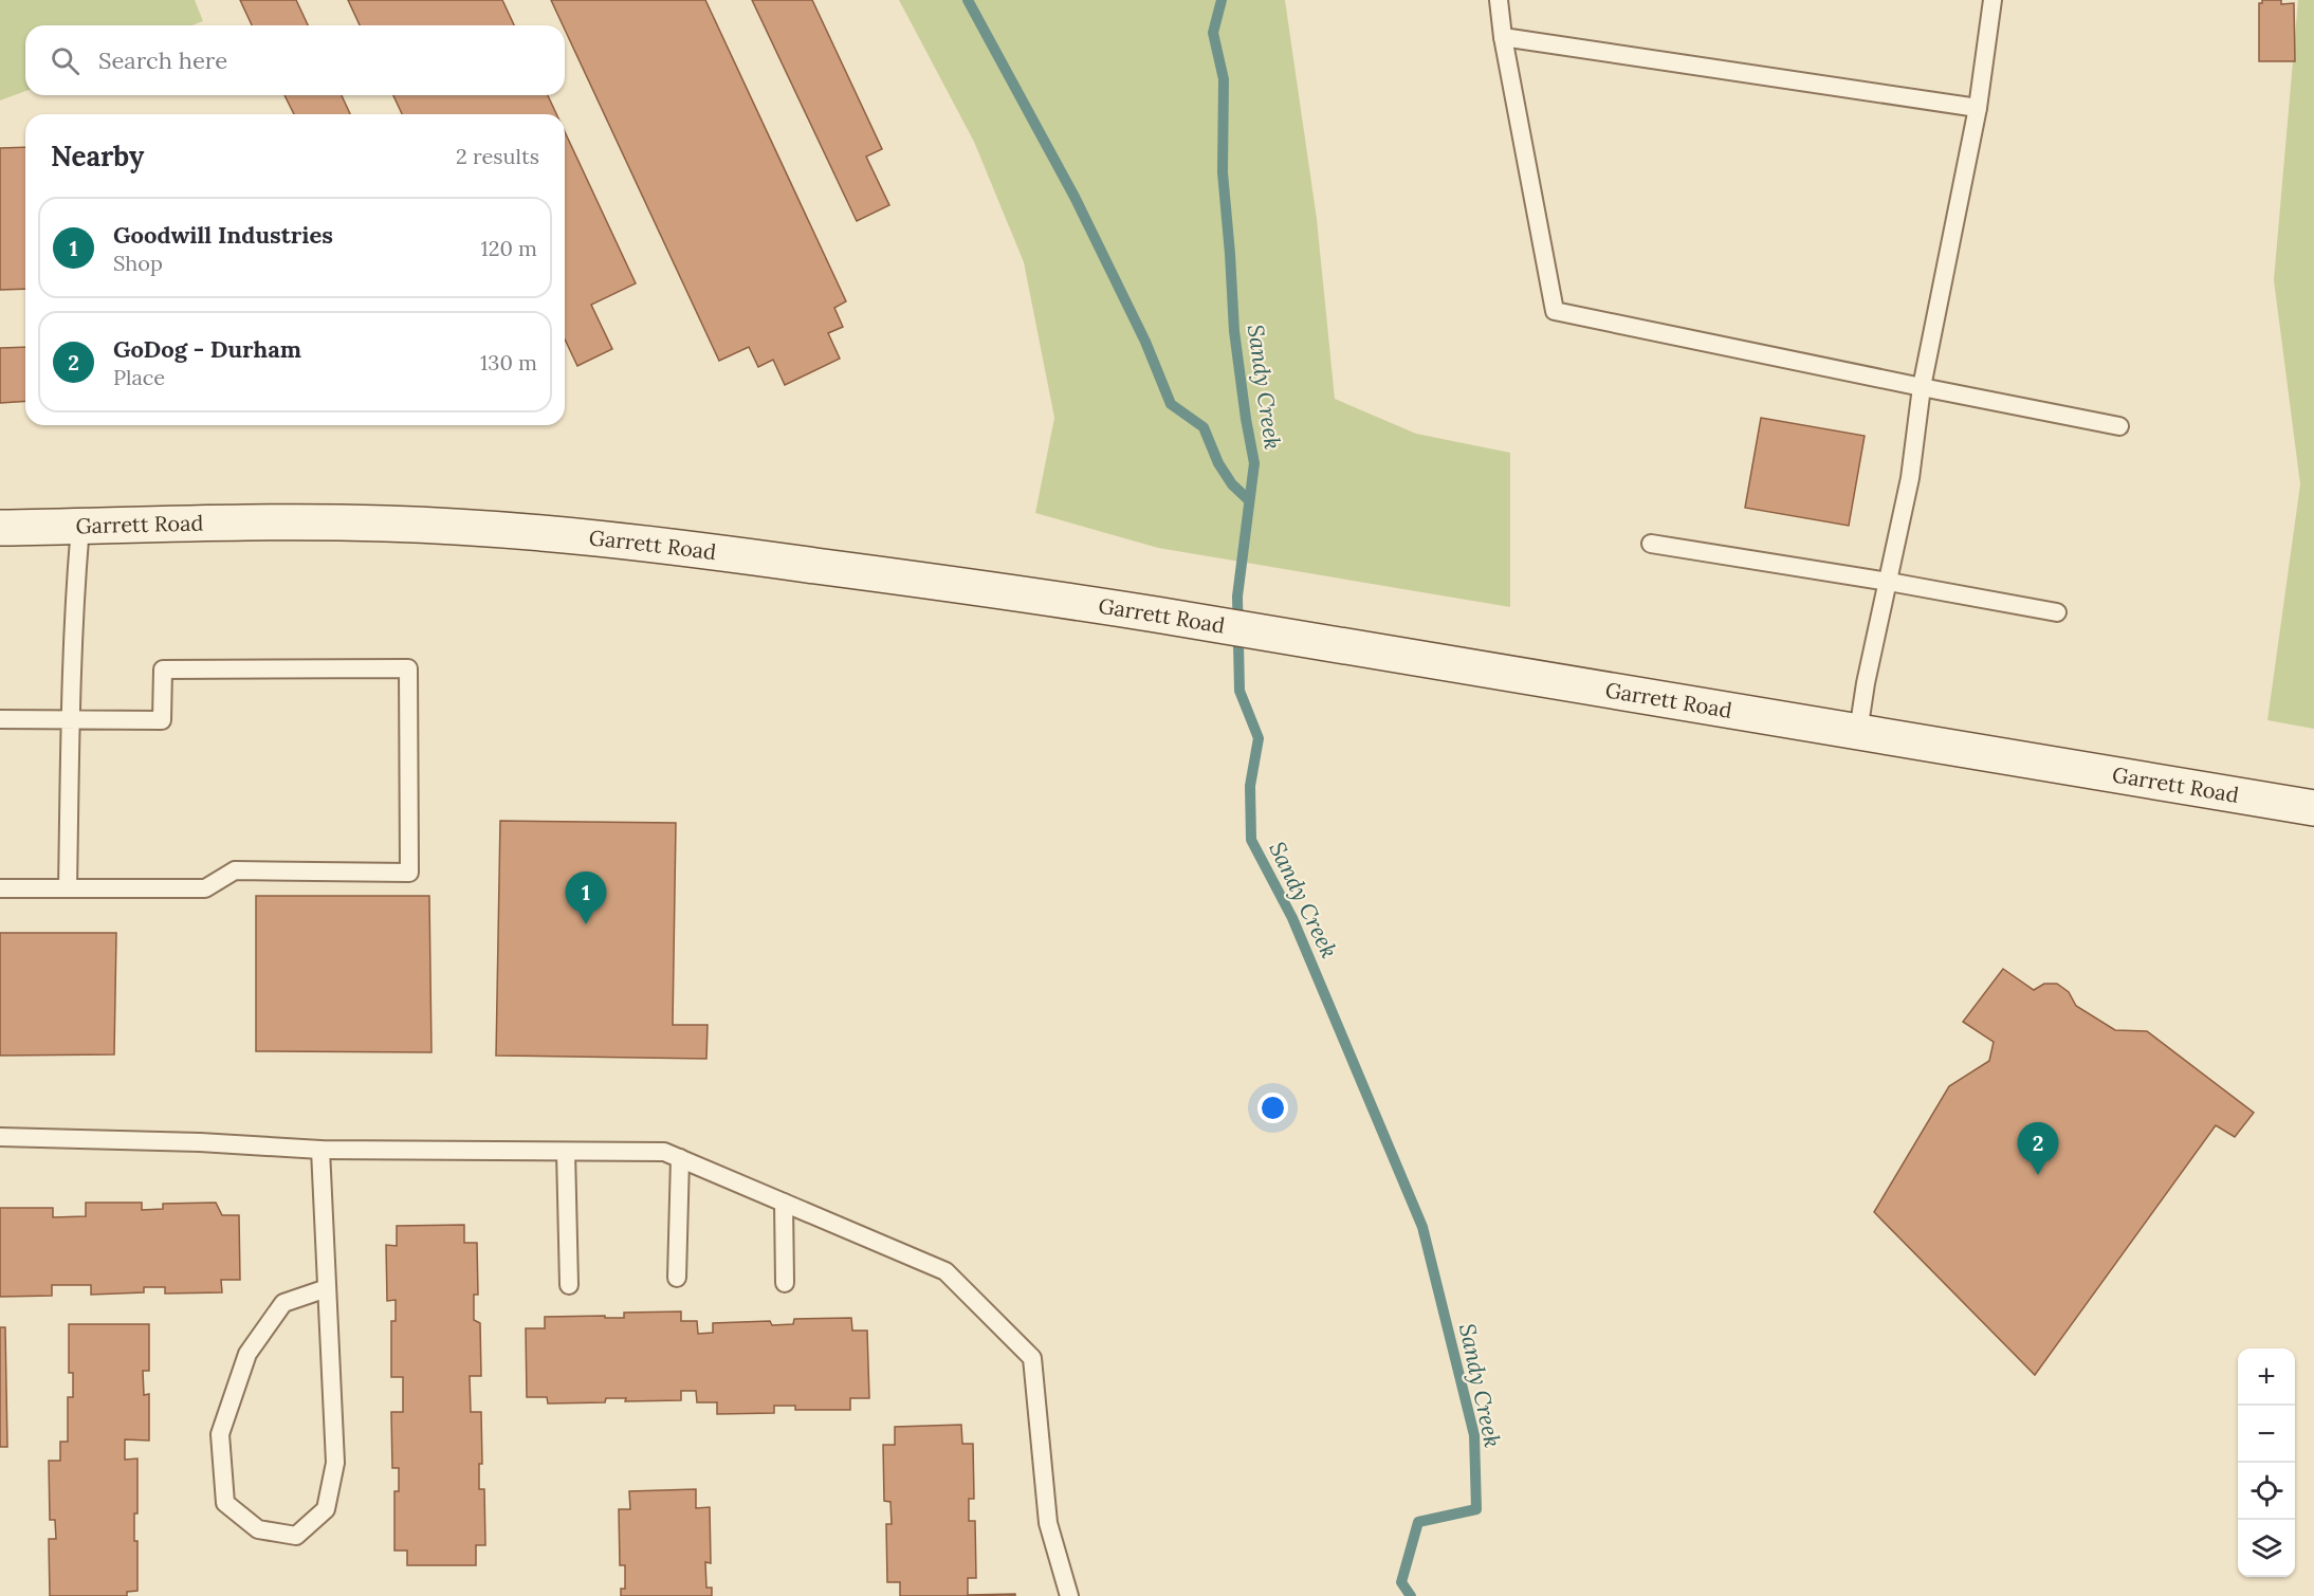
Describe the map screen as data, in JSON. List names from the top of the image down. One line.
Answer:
{"streets":{"street":["Garrett Road"]},"water":["Sandy Creek"],"page":{"search":"Search here","heading":["Nearby","2 results"],"list":[{"mark":"1","name":"Goodwill Industries","note":"Shop","value":"120 m"},{"mark":"2","name":"GoDog - Durham","note":"Place","value":"130 m"}],"pins":["1","2"],"map_buttons":["+","−"]}}
